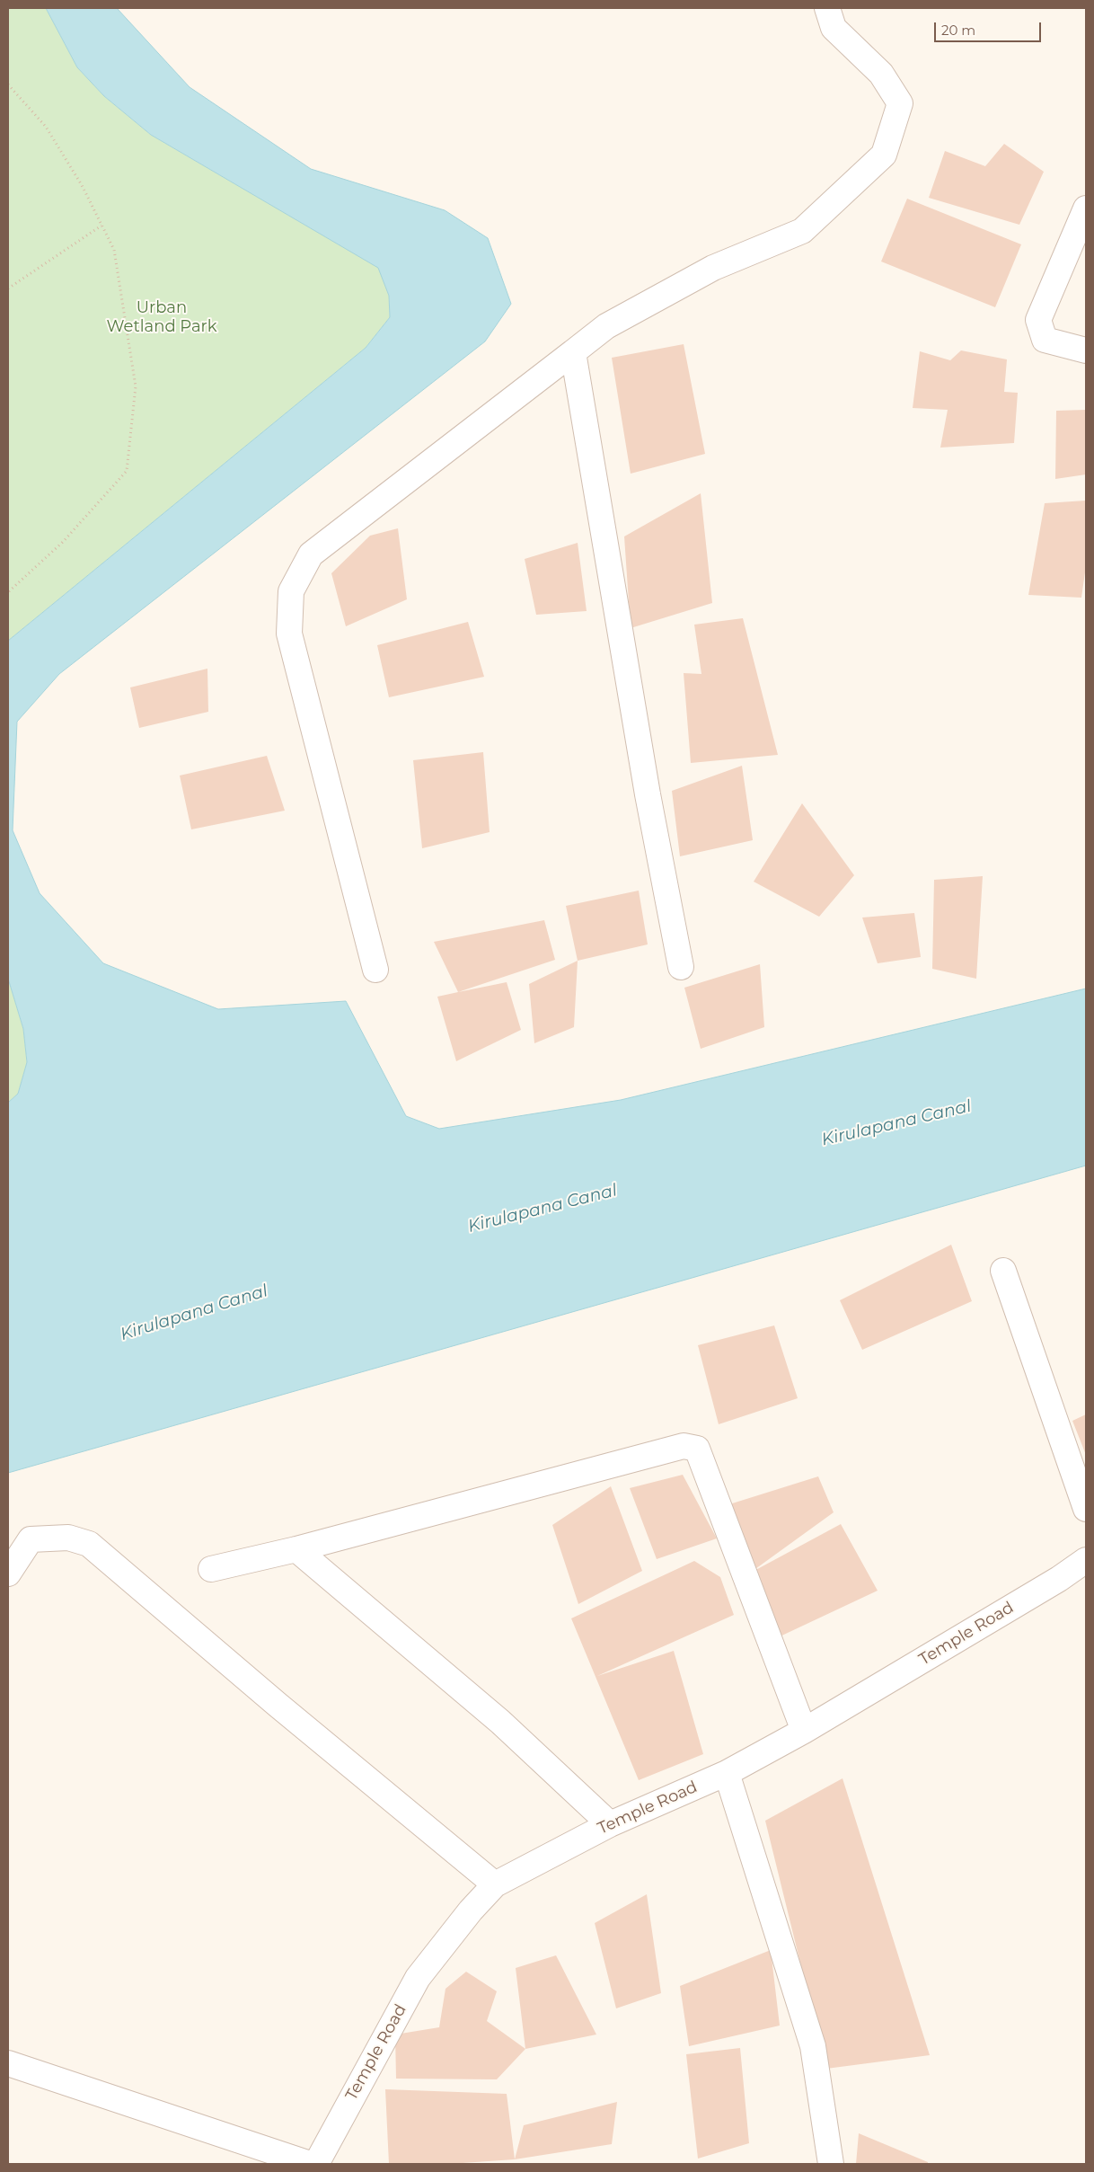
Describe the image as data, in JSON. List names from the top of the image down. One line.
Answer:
{"streets":{"street":["Temple Road"]},"water":["Kirulapana Canal"],"parks":["Urban Wetland Park"],"scale_bar":"20 m"}
